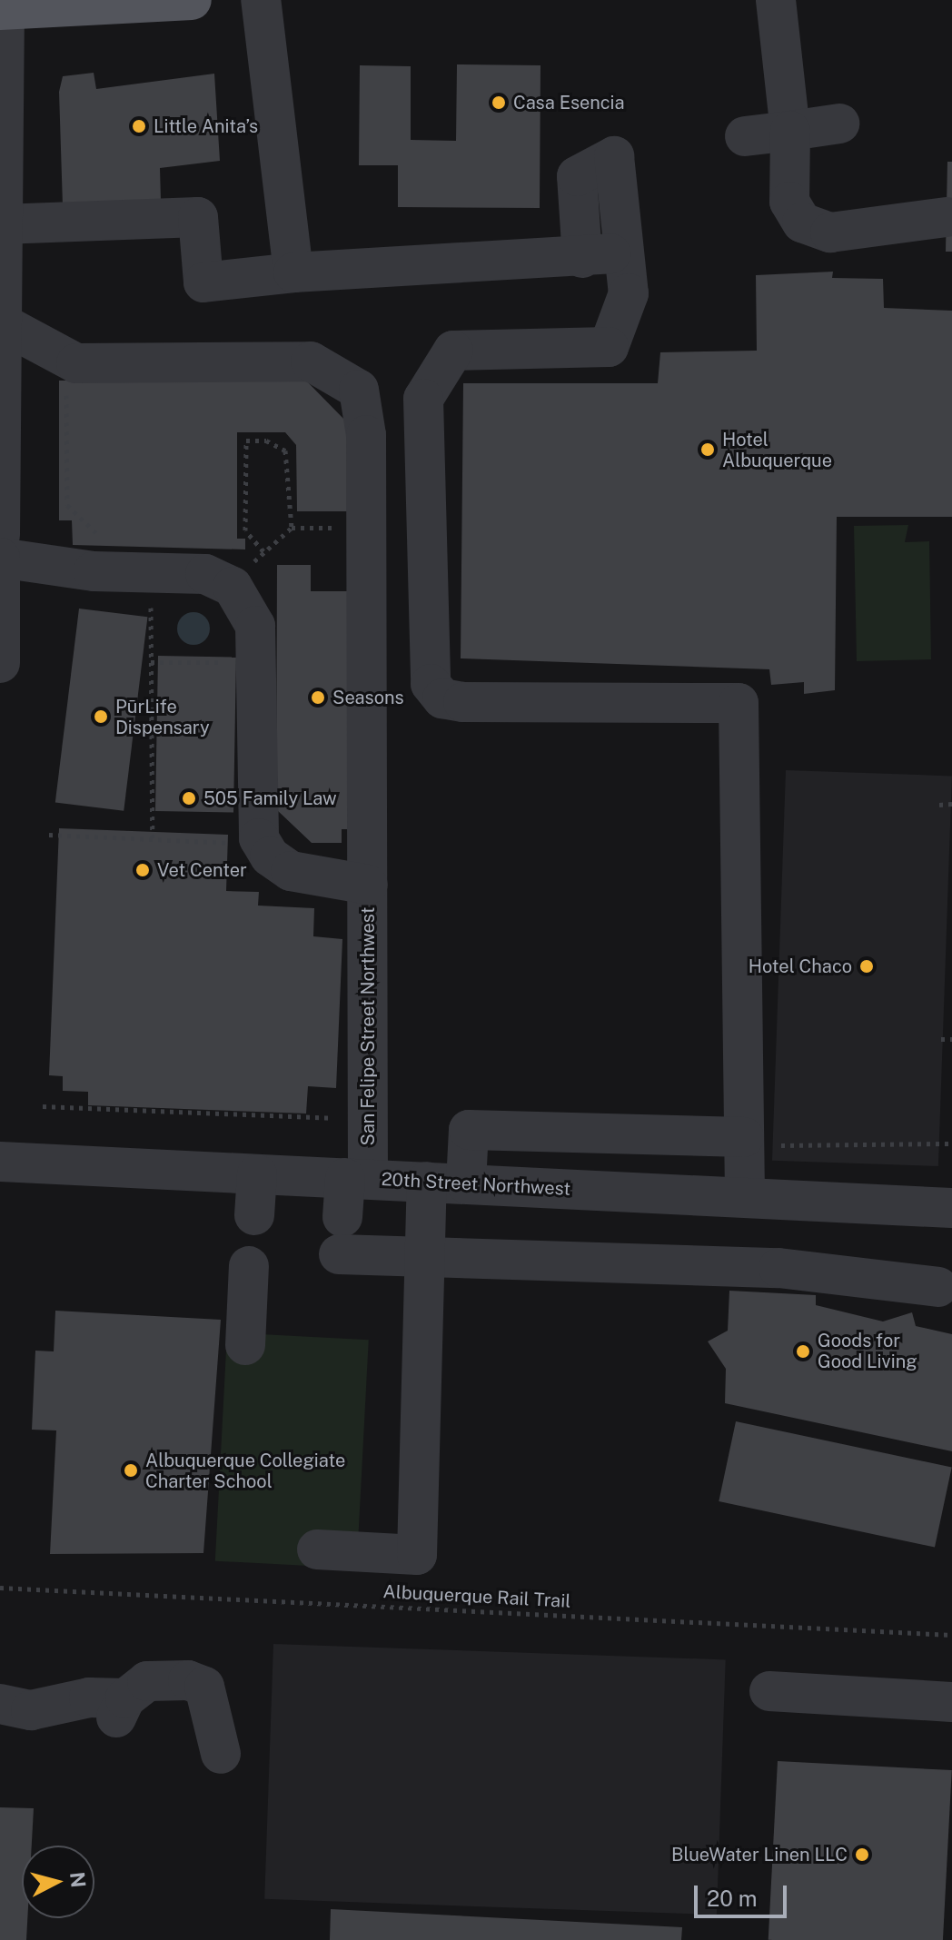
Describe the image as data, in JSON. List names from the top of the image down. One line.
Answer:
{"streets":{"street":["San Felipe Street Northwest","20th Street Northwest"],"path":["Albuquerque Rail Trail"]},"crossings":[["San Felipe Street Northwest","20th Street Northwest"]],"places":["Casa Esencia","Little Anita’s","Hotel Albuquerque","Seasons","PūrLife Dispensary","505 Family Law","Vet Center","Hotel Chaco","Goods for Good Living","Albuquerque Collegiate Charter School","BlueWater Linen LLC"],"scale_bar":"20 m","north":"right"}
